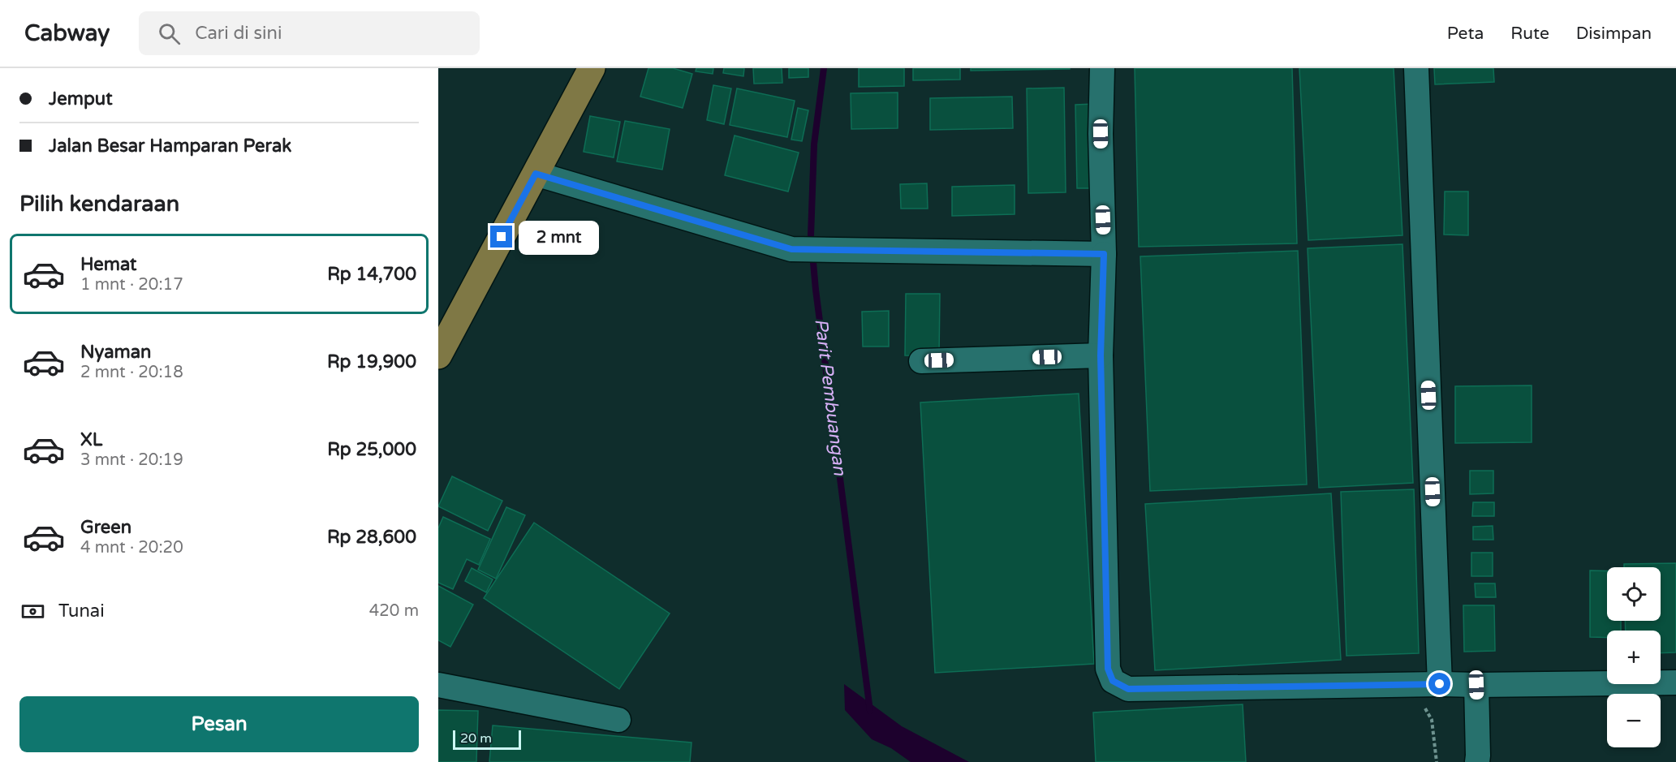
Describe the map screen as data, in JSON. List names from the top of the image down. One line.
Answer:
{"water":["Parit Pembuangan"],"scale_bar":"20 m","page":{"header":"Cabway","search":"Cari di sini","nav":["Peta","Rute","Disimpan"],"banner":["Jemput","Jalan Besar Hamparan Perak"],"heading":"Pilih kendaraan","bubble":"2 mnt","list":[{"name":"Hemat","note":"1 mnt · 20:17","value":"Rp 14,700"},{"name":"Nyaman","note":"2 mnt · 20:18","value":"Rp 19,900"},{"name":"XL","note":"3 mnt · 20:19","value":"Rp 25,000"},{"name":"Green","note":"4 mnt · 20:20","value":"Rp 28,600"}],"map_buttons":["+","−"],"pay":["Tunai","420 m"],"buttons":"Pesan","scale":"20 m"}}
